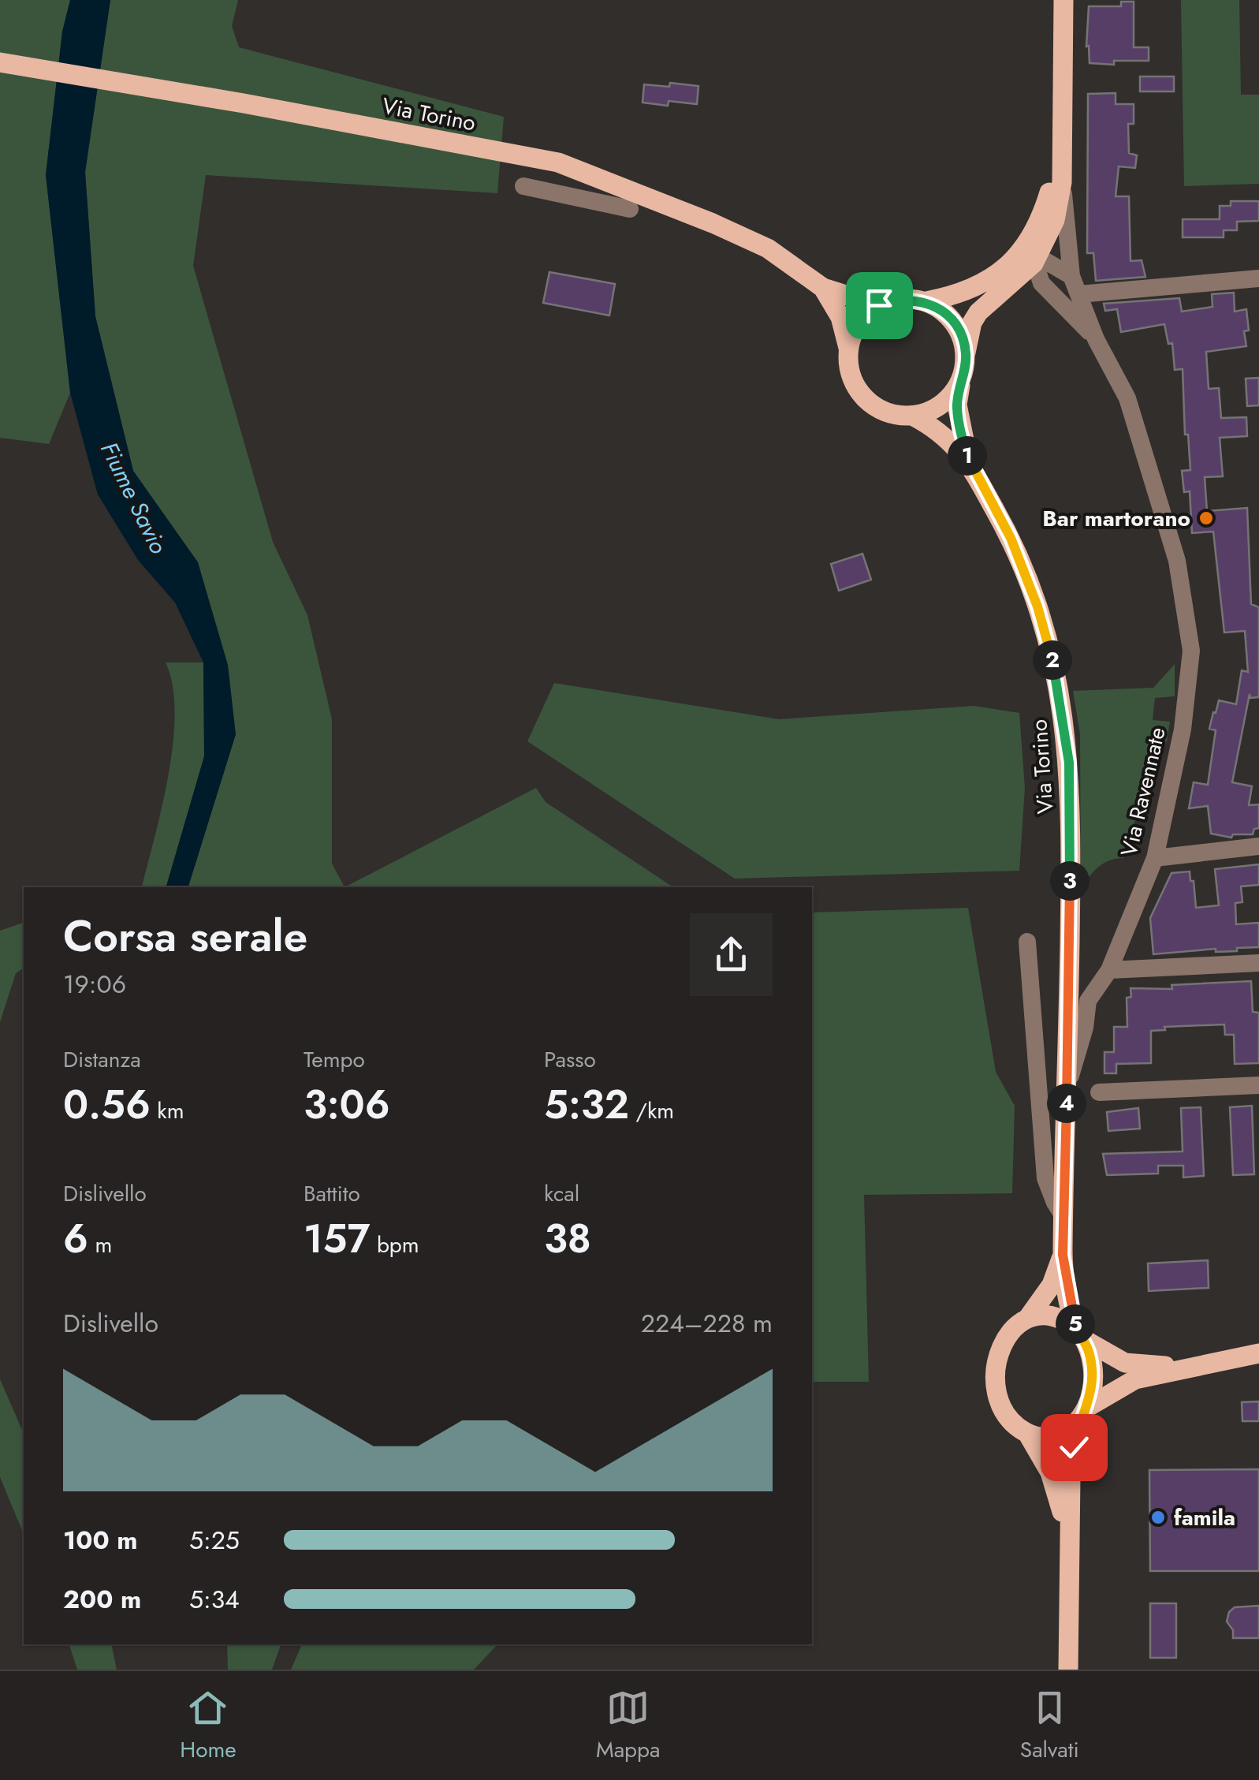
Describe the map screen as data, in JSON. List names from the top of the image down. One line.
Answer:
{"streets":{"main road":["Via Torino","Via Ravennate"]},"crossings":[["Via Torino","Via Ravennate"]],"water":["Fiume Savio"],"places":["Bar martorano","famila"],"page":{"pins":["1","2","3","4","5"],"heading":["Corsa serale","19:06"],"stats":[["Distanza","0.56 km"],["Tempo","3:06"],["Passo","5:32 /km"],["Dislivello","6 m"],["Battito","157 bpm"],["kcal","38"]],"chart":["Dislivello","224–228 m"],"list":[{"name":"100 m","note":"5:25"},{"name":"200 m","note":"5:34"}],"tabs":["Home","Mappa","Salvati"]}}
